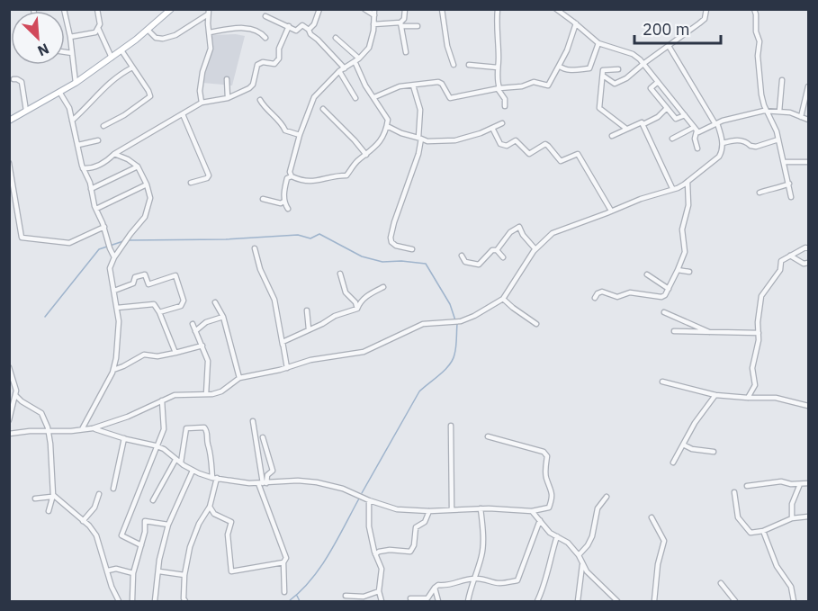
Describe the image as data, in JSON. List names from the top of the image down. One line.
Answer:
{"scale_bar":"200 m","north":"bottom right"}
